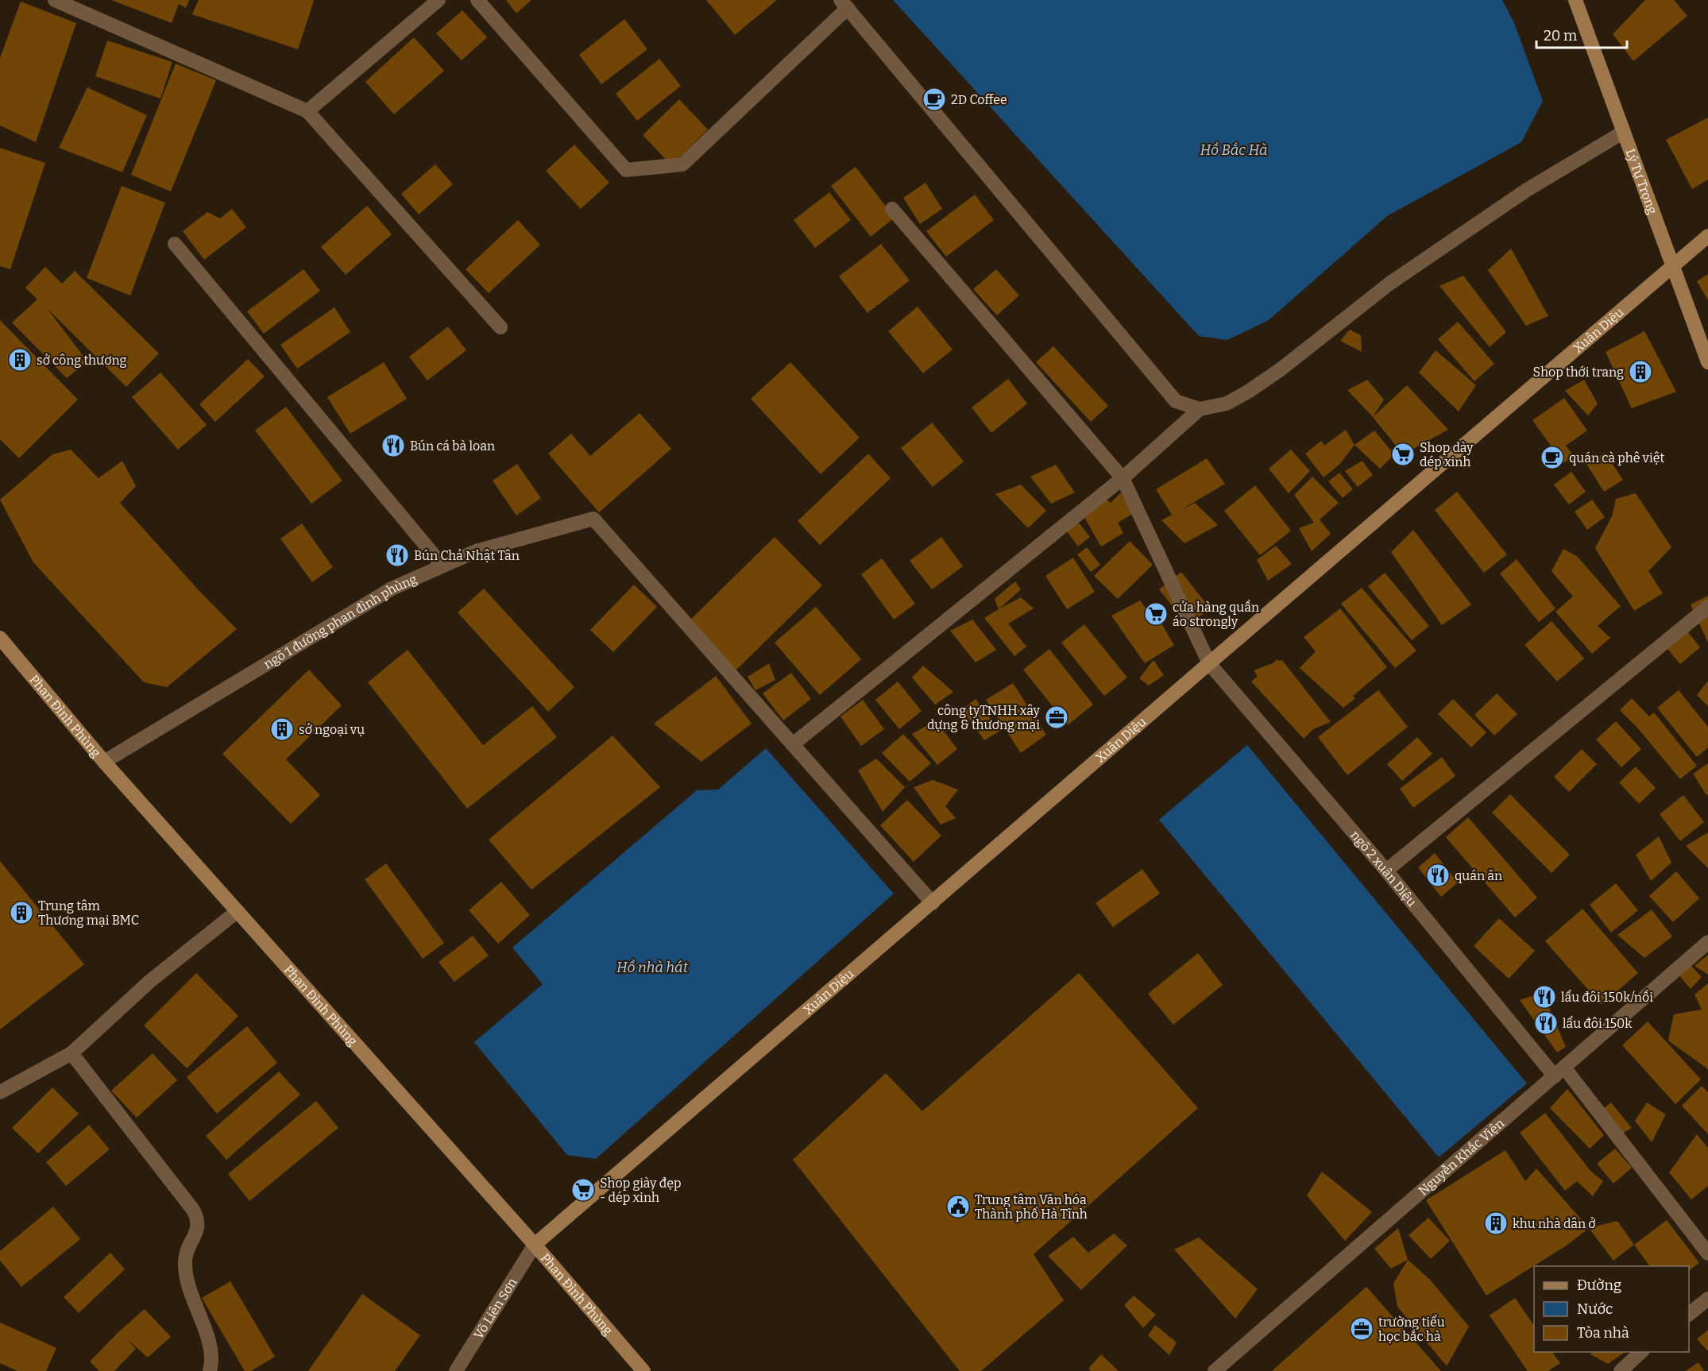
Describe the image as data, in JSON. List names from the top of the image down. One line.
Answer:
{"streets":{"street":["Lý Tự Trọng","Xuân Diệu","ngõ 1 đường phan đình phùng","Phan Đình Phùng","ngõ 2 xuân Diệu","Nguyễn Khắc Viện","Võ Liên Sơn"]},"crossings":[["Lý Tự Trọng","Xuân Diệu"],["Xuân Diệu","Phan Đình Phùng"],["Xuân Diệu","ngõ 2 xuân Diệu"],["Xuân Diệu","Võ Liên Sơn"],["ngõ 1 đường phan đình phùng","Phan Đình Phùng"],["Phan Đình Phùng","Võ Liên Sơn"],["ngõ 2 xuân Diệu","Nguyễn Khắc Viện"]],"water":["Hồ Bắc Hà","Hồ nhà hát"],"places":{"cafe":["2D Coffee","quán cà phê việt"],"building":["sở công thương","Shop thới trang","sở ngoại vụ","Trung tâm Thương mại BMC","khu nhà dân ở"],"restaurant":["Bún cá bà loan","Bún Chả Nhật Tân","quán ăn","lẩu đôi 150k/nồi","lẩu đôi 150k"],"supermarket":["Shop dày dép xinh","cửa hàng quần áo strongly","Shop giày đẹp - dép xinh"],"office":["công tyTNHH xây dựng & thương mại","trường tiểu học bắc hà"],"public building":["Trung tâm Văn hóa Thành phố Hà Tĩnh"]},"legend":["Đường","Nước","Tòa nhà"],"scale_bar":"20 m"}
